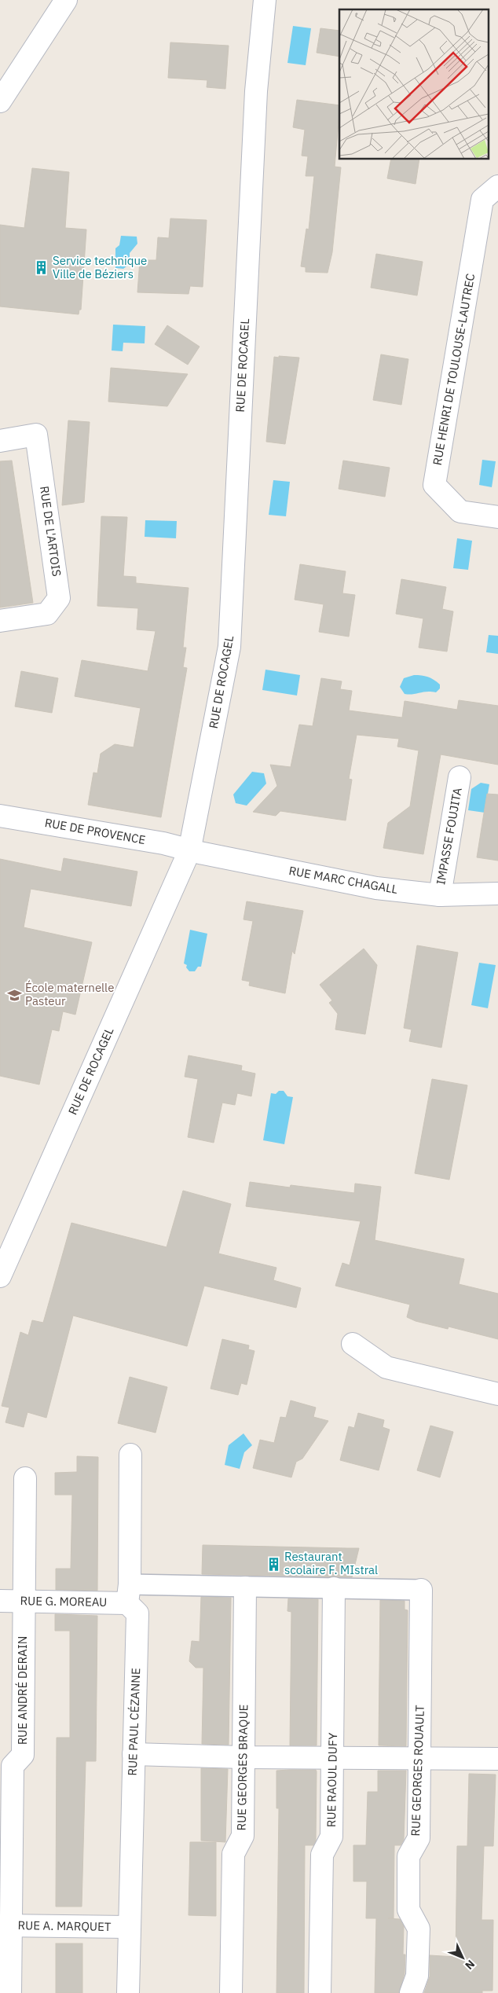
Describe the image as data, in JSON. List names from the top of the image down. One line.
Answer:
{"streets":{"street":["RUE DE ROCAGEL","RUE HENRI DE TOULOUSE-LAUTREC","RUE DE L'ARTOIS","RUE DE PROVENCE","IMPASSE FOUJITA","RUE MARC CHAGALL","RUE G. MOREAU","RUE ANDRÉ DERAIN","RUE PAUL CÉZANNE","RUE GEORGES BRAQUE","RUE GEORGES ROUAULT","RUE RAOUL DUFY","RUE A. MARQUET"]},"crossings":[["RUE DE ROCAGEL","RUE DE PROVENCE"],["RUE DE ROCAGEL","RUE MARC CHAGALL"],["RUE DE PROVENCE","RUE MARC CHAGALL"],["IMPASSE FOUJITA","RUE MARC CHAGALL"],["RUE G. MOREAU","RUE ANDRÉ DERAIN"],["RUE G. MOREAU","RUE PAUL CÉZANNE"],["RUE ANDRÉ DERAIN","RUE A. MARQUET"],["RUE PAUL CÉZANNE","RUE A. MARQUET"]],"places":{"building":["Service technique Ville de Béziers","Restaurant scolaire F. MIstral"],"school or university":["École maternelle Pasteur"]},"north":"bottom right"}
